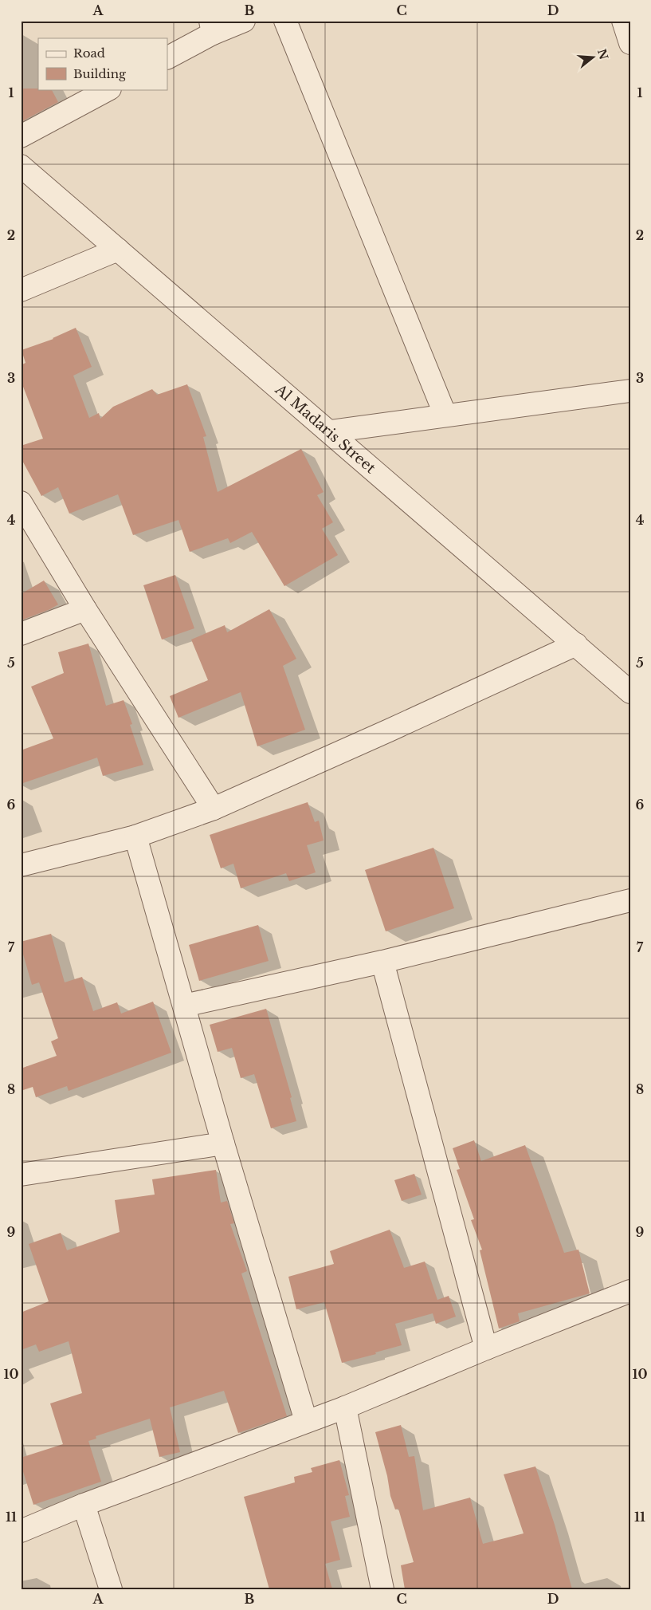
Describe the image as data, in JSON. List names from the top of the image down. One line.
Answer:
{"streets":{"street":["Al Madaris Street"]},"legend":["Road","Building"],"north":"right","grid":{"columns":["A","B","C","D"],"rows":["1","2","3","4","5","6","7","8","9","10","11"]}}
